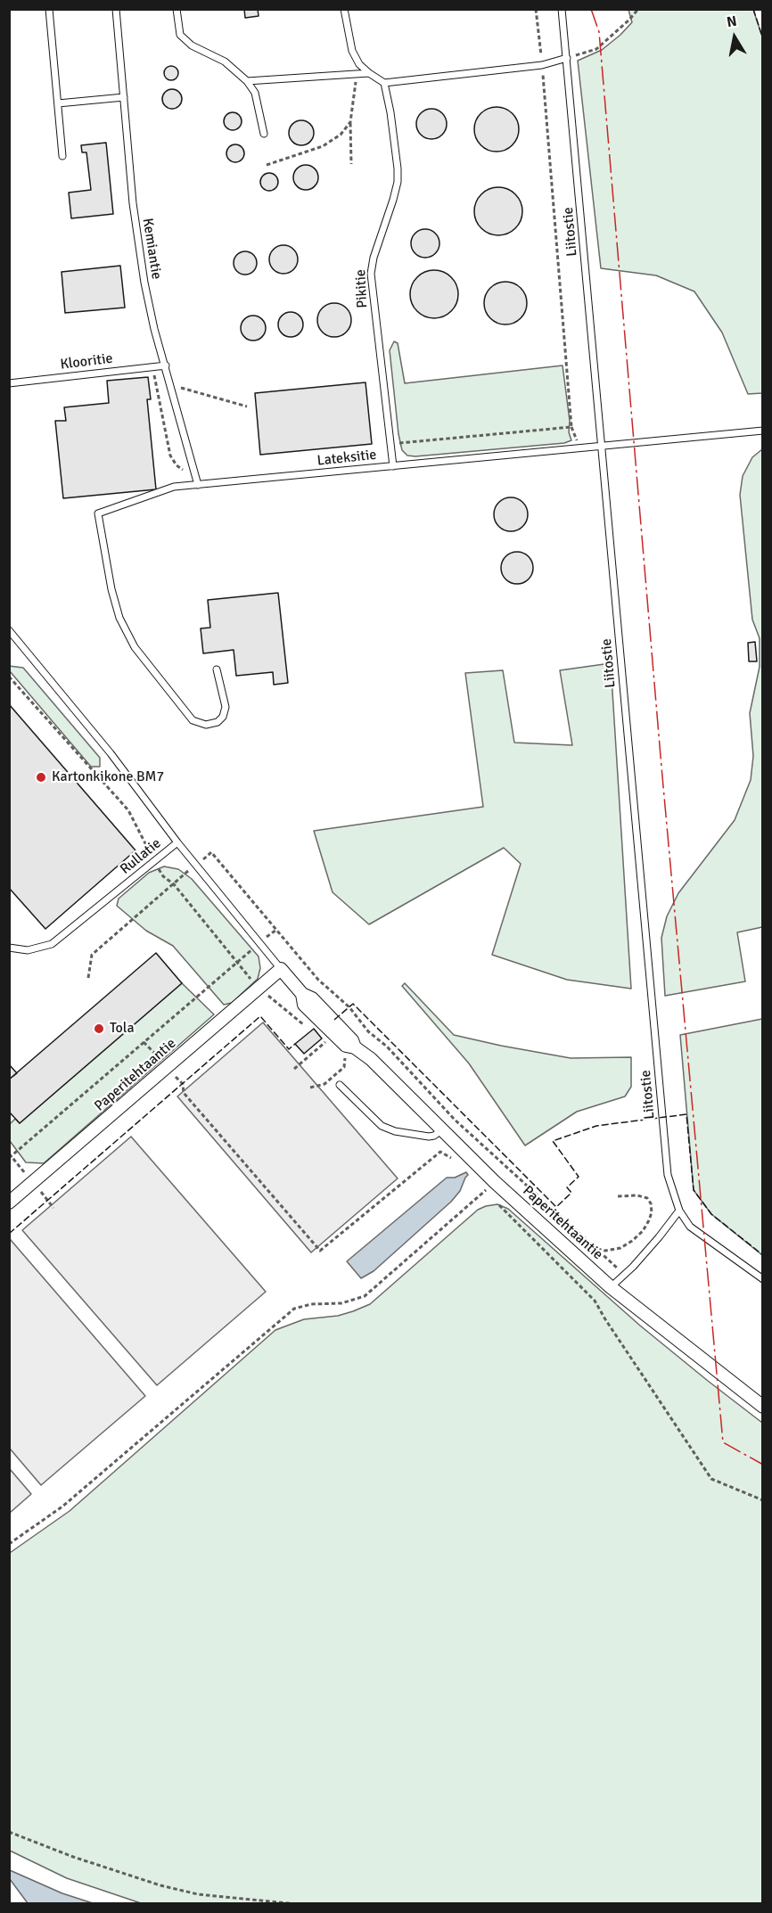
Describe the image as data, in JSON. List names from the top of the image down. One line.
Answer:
{"streets":{"street":["Paperitehtaantie"],"lane":["Liitostie","Kemiantie","Pikitie","Klooritie","Lateksitie","Rullatie"]},"crossings":[["Liitostie","Lateksitie"],["Kemiantie","Klooritie"],["Kemiantie","Lateksitie"],["Pikitie","Lateksitie"],["Rullatie","Paperitehtaantie"]],"places":["Kartonkikone BM7","Tola"],"north":"top"}
